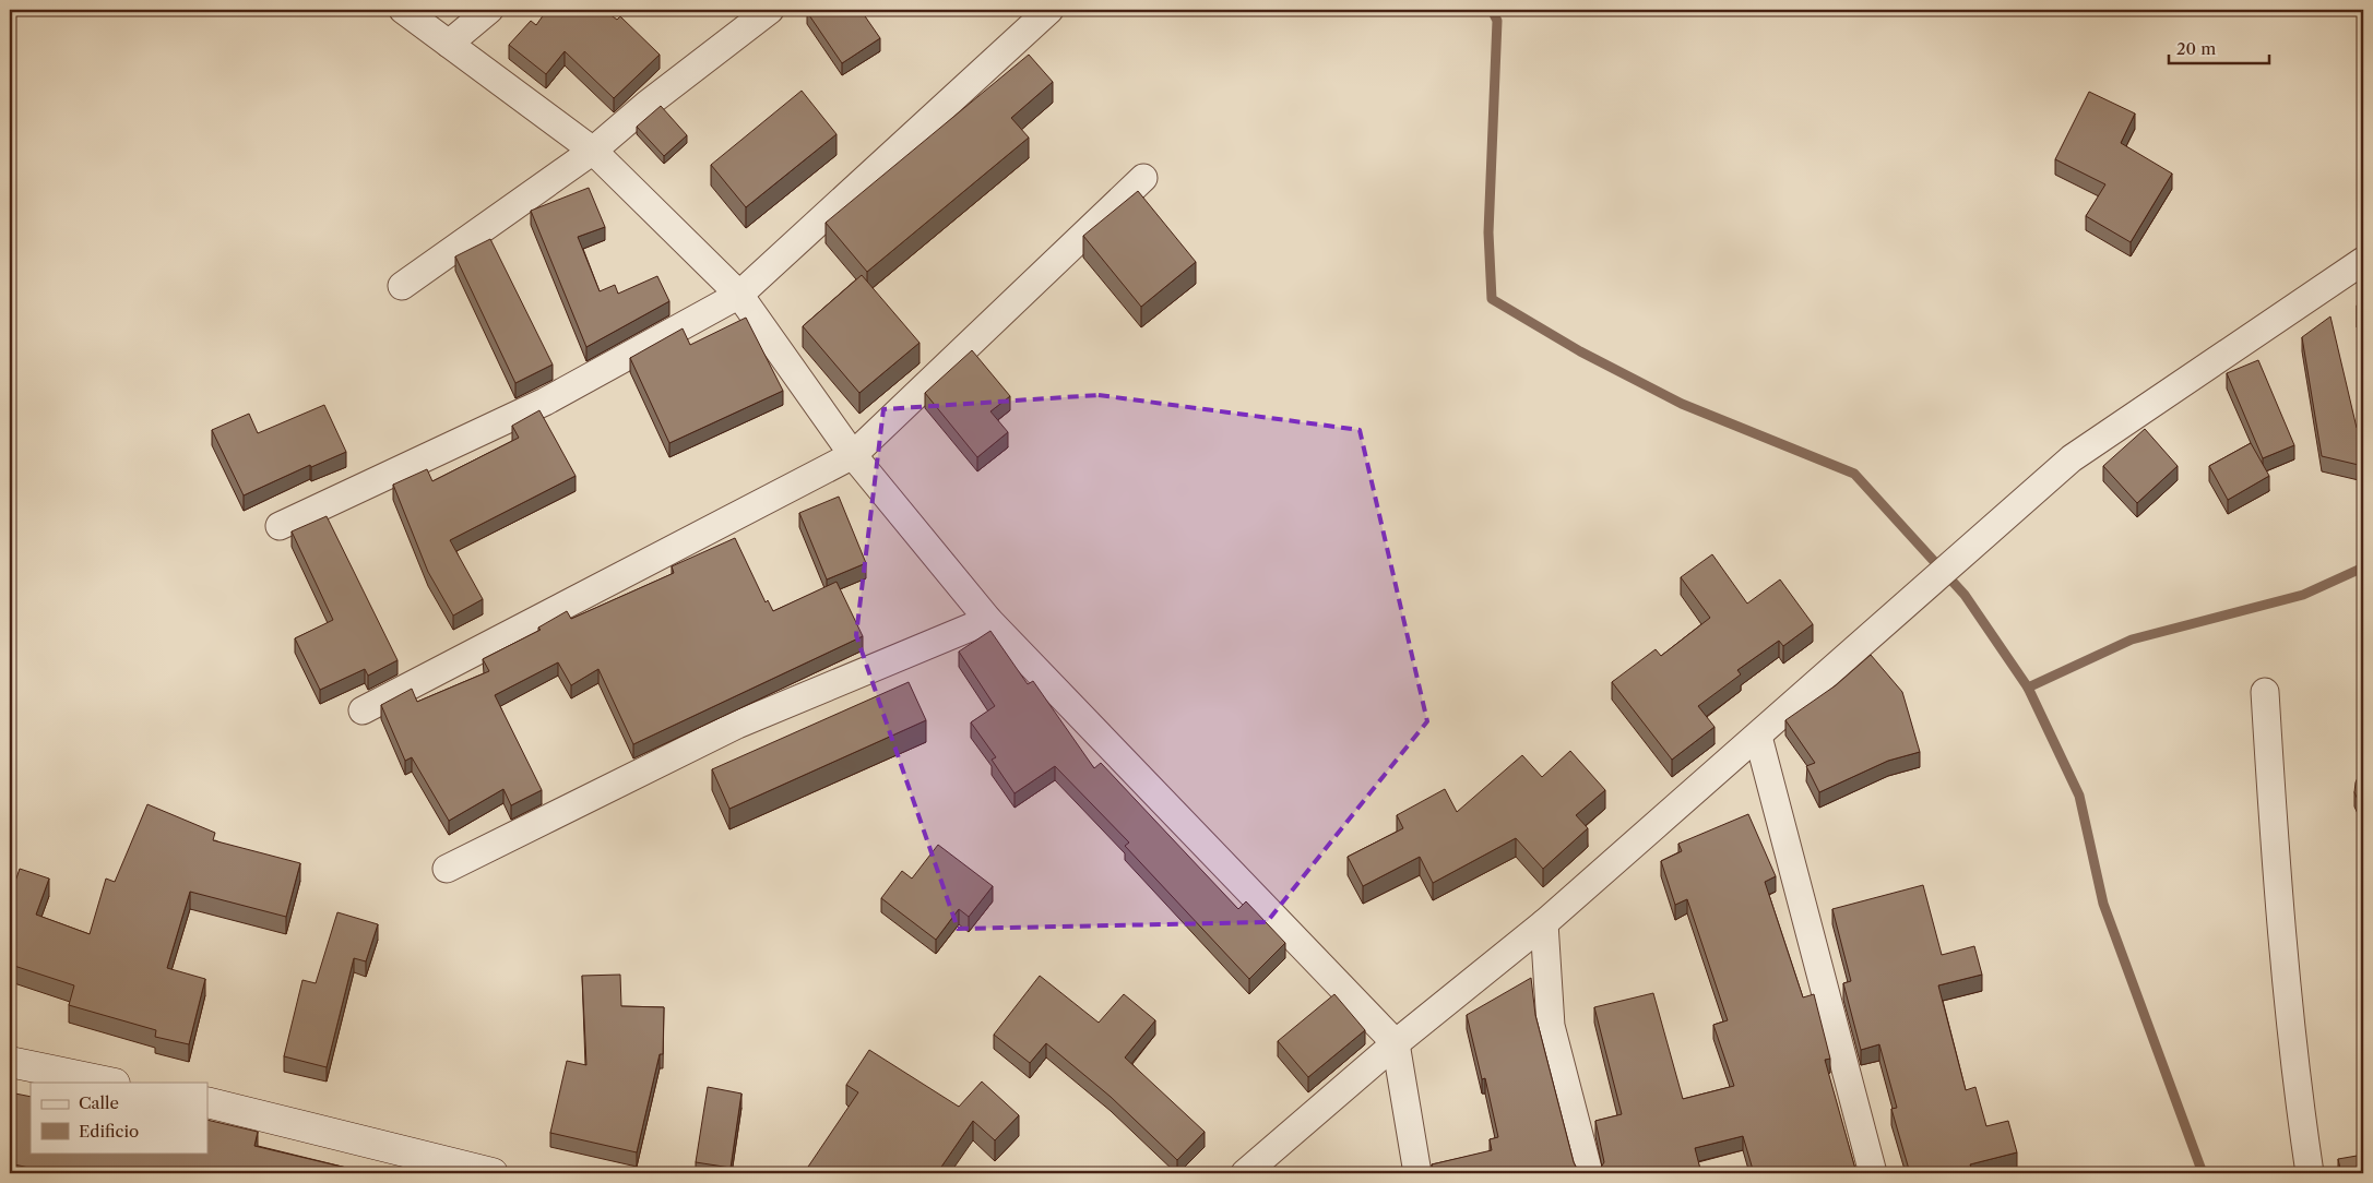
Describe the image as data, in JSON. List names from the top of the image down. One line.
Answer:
{"legend":["Calle","Edificio"],"scale_bar":"20 m"}
